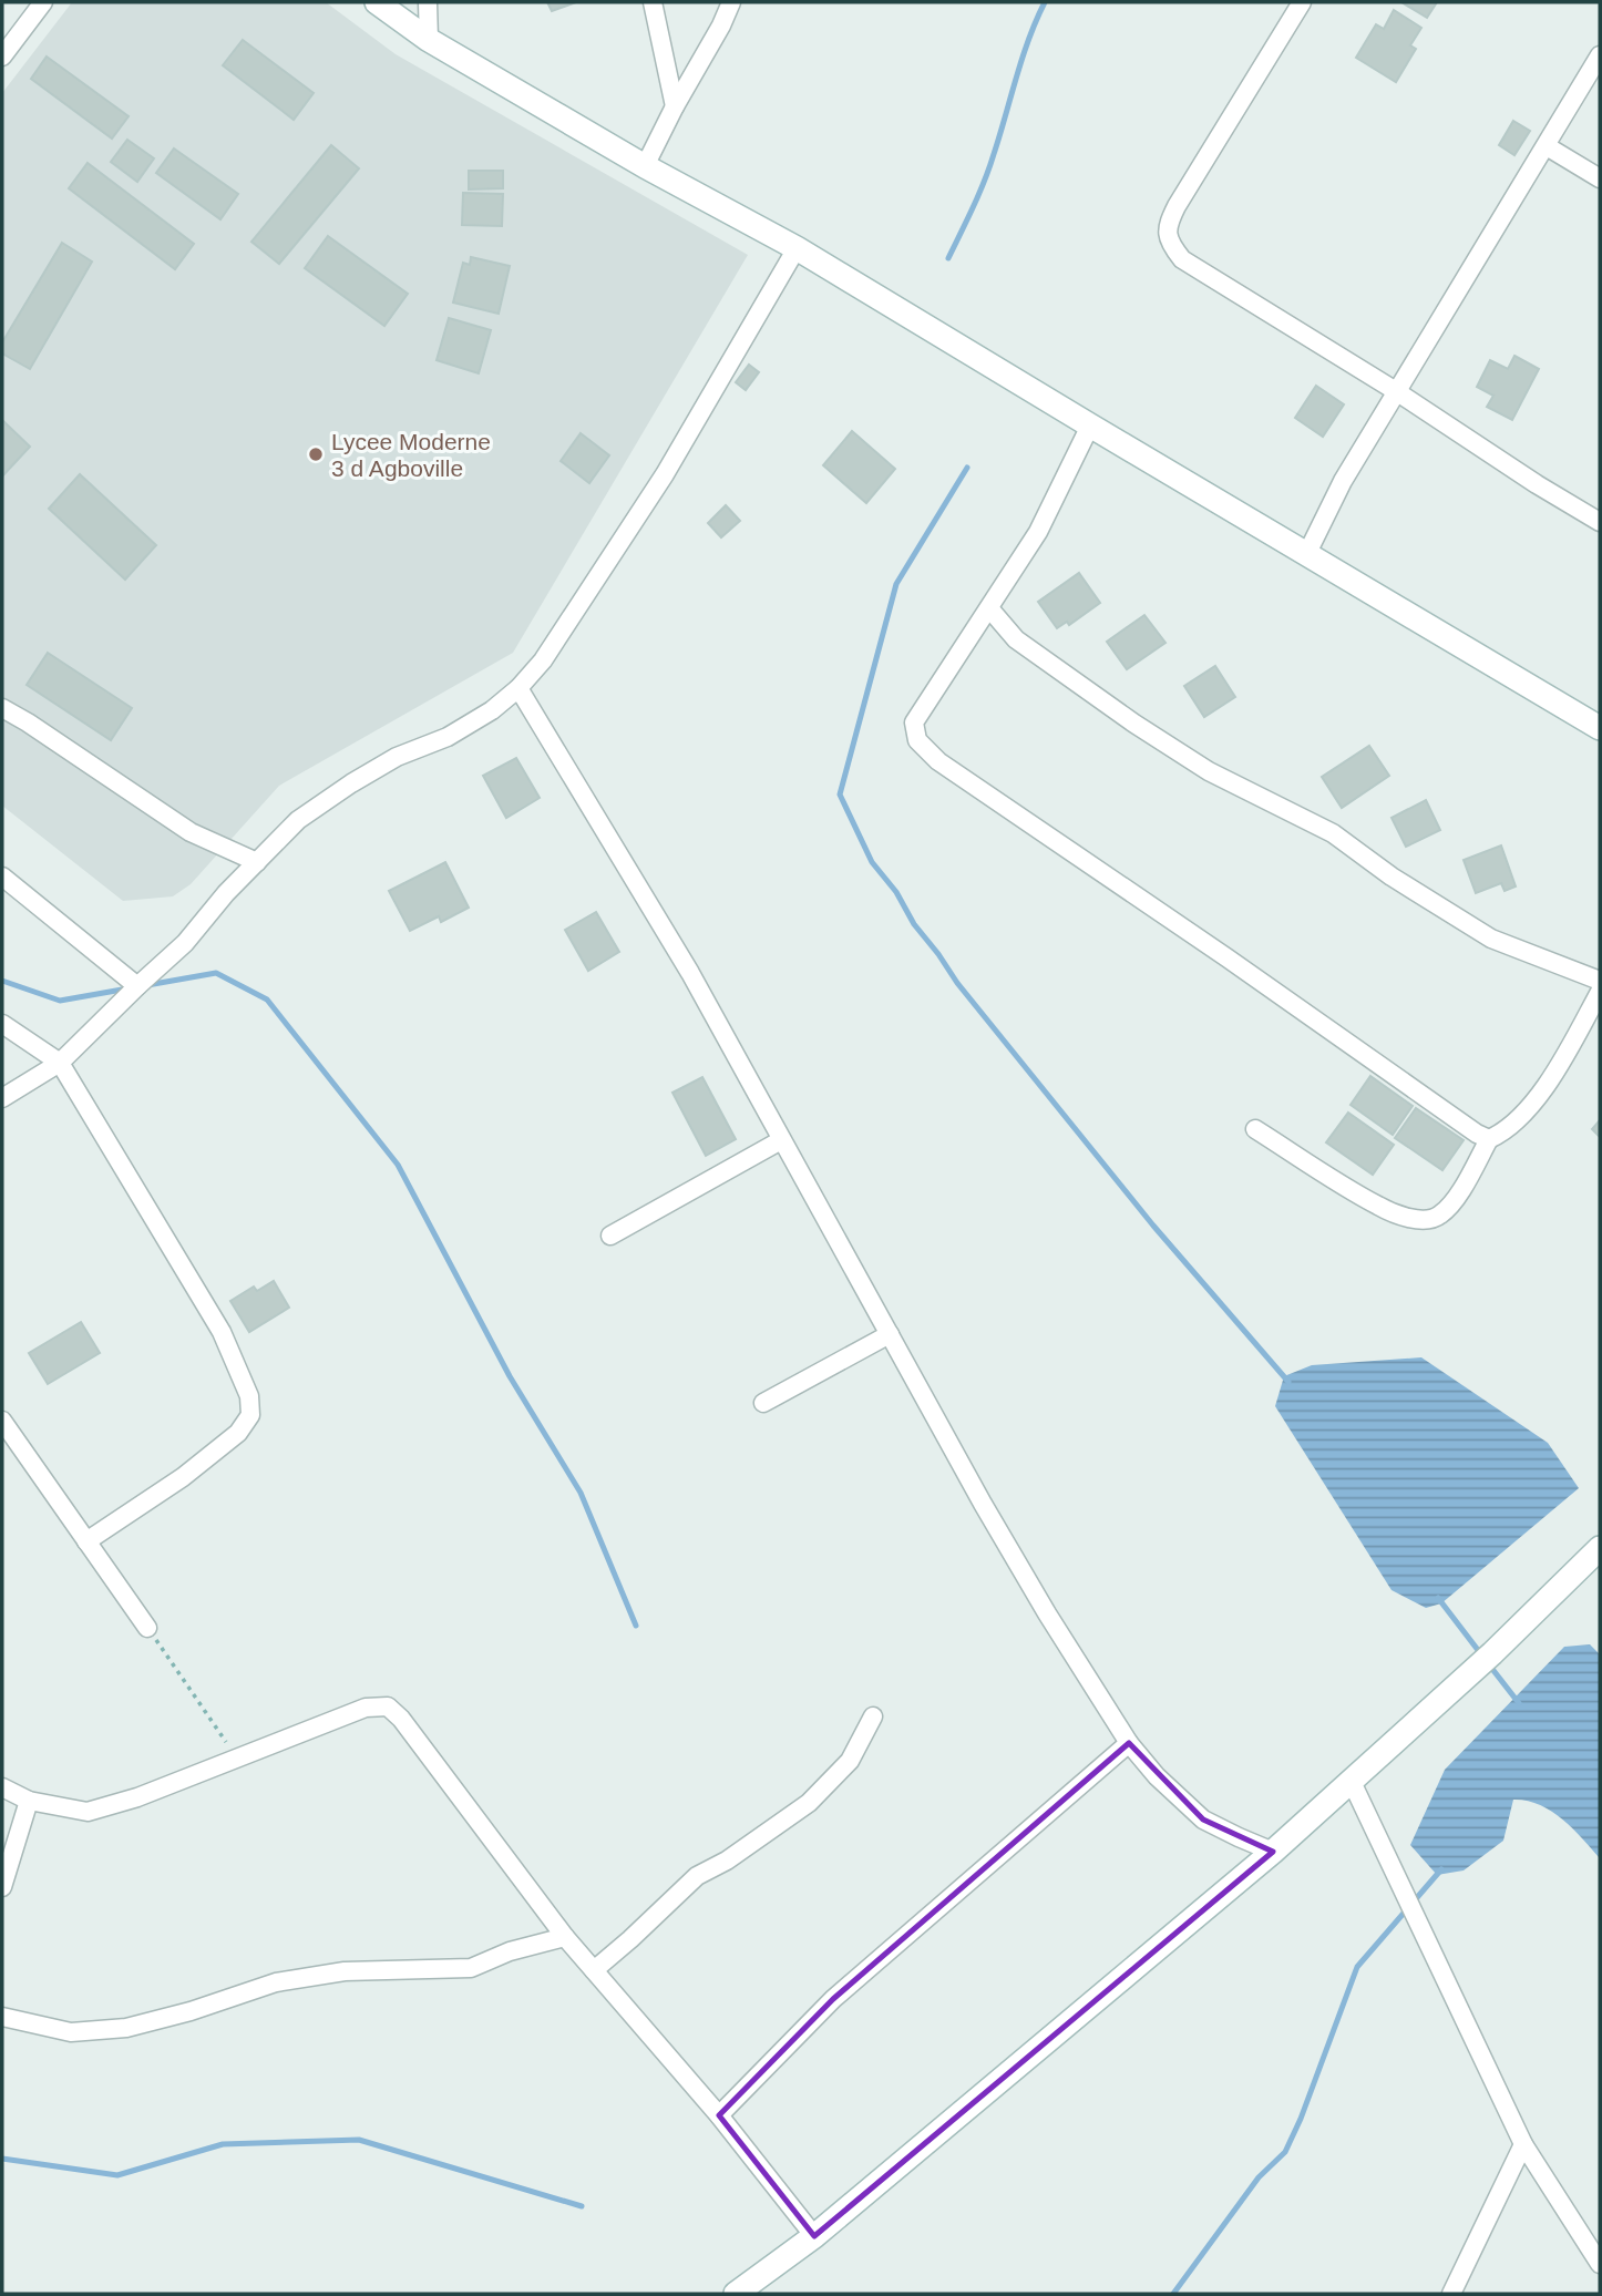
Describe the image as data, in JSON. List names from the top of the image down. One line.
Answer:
{"places":["Lycee Moderne 3 d Agboville"]}
